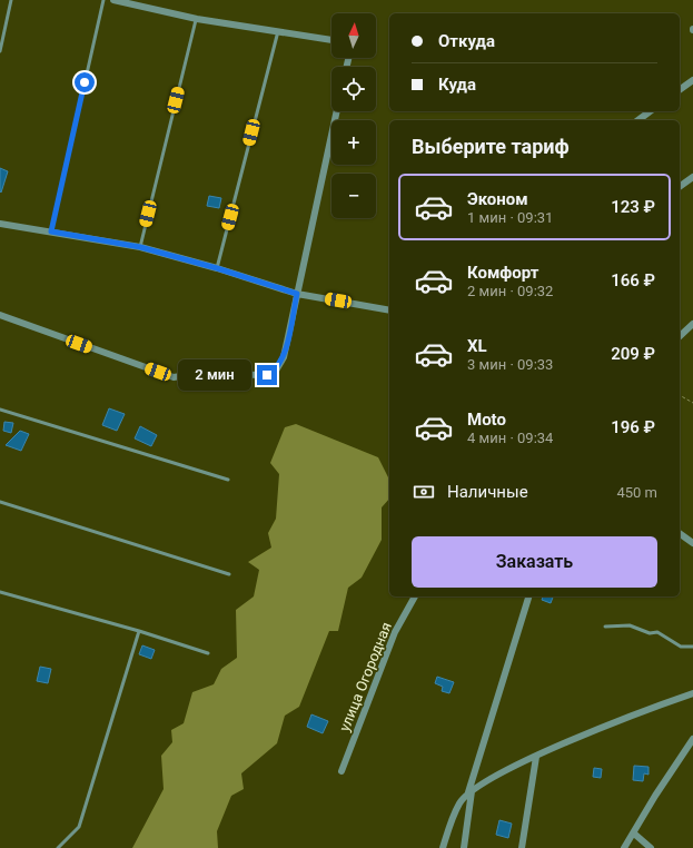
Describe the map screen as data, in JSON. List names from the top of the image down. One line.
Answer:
{"streets":{"street":["улица Огородная"]},"north":"top","page":{"map_buttons":["+","−"],"banner":["Откуда","Куда"],"heading":"Выберите тариф","list":[{"name":"Эконом","note":"1 мин · 09:31","value":"123 ₽"},{"name":"Комфорт","note":"2 мин · 09:32","value":"166 ₽"},{"name":"XL","note":"3 мин · 09:33","value":"209 ₽"},{"name":"Moto","note":"4 мин · 09:34","value":"196 ₽"}],"bubble":"2 мин","pay":["Наличные","450 m"],"buttons":"Заказать"}}
